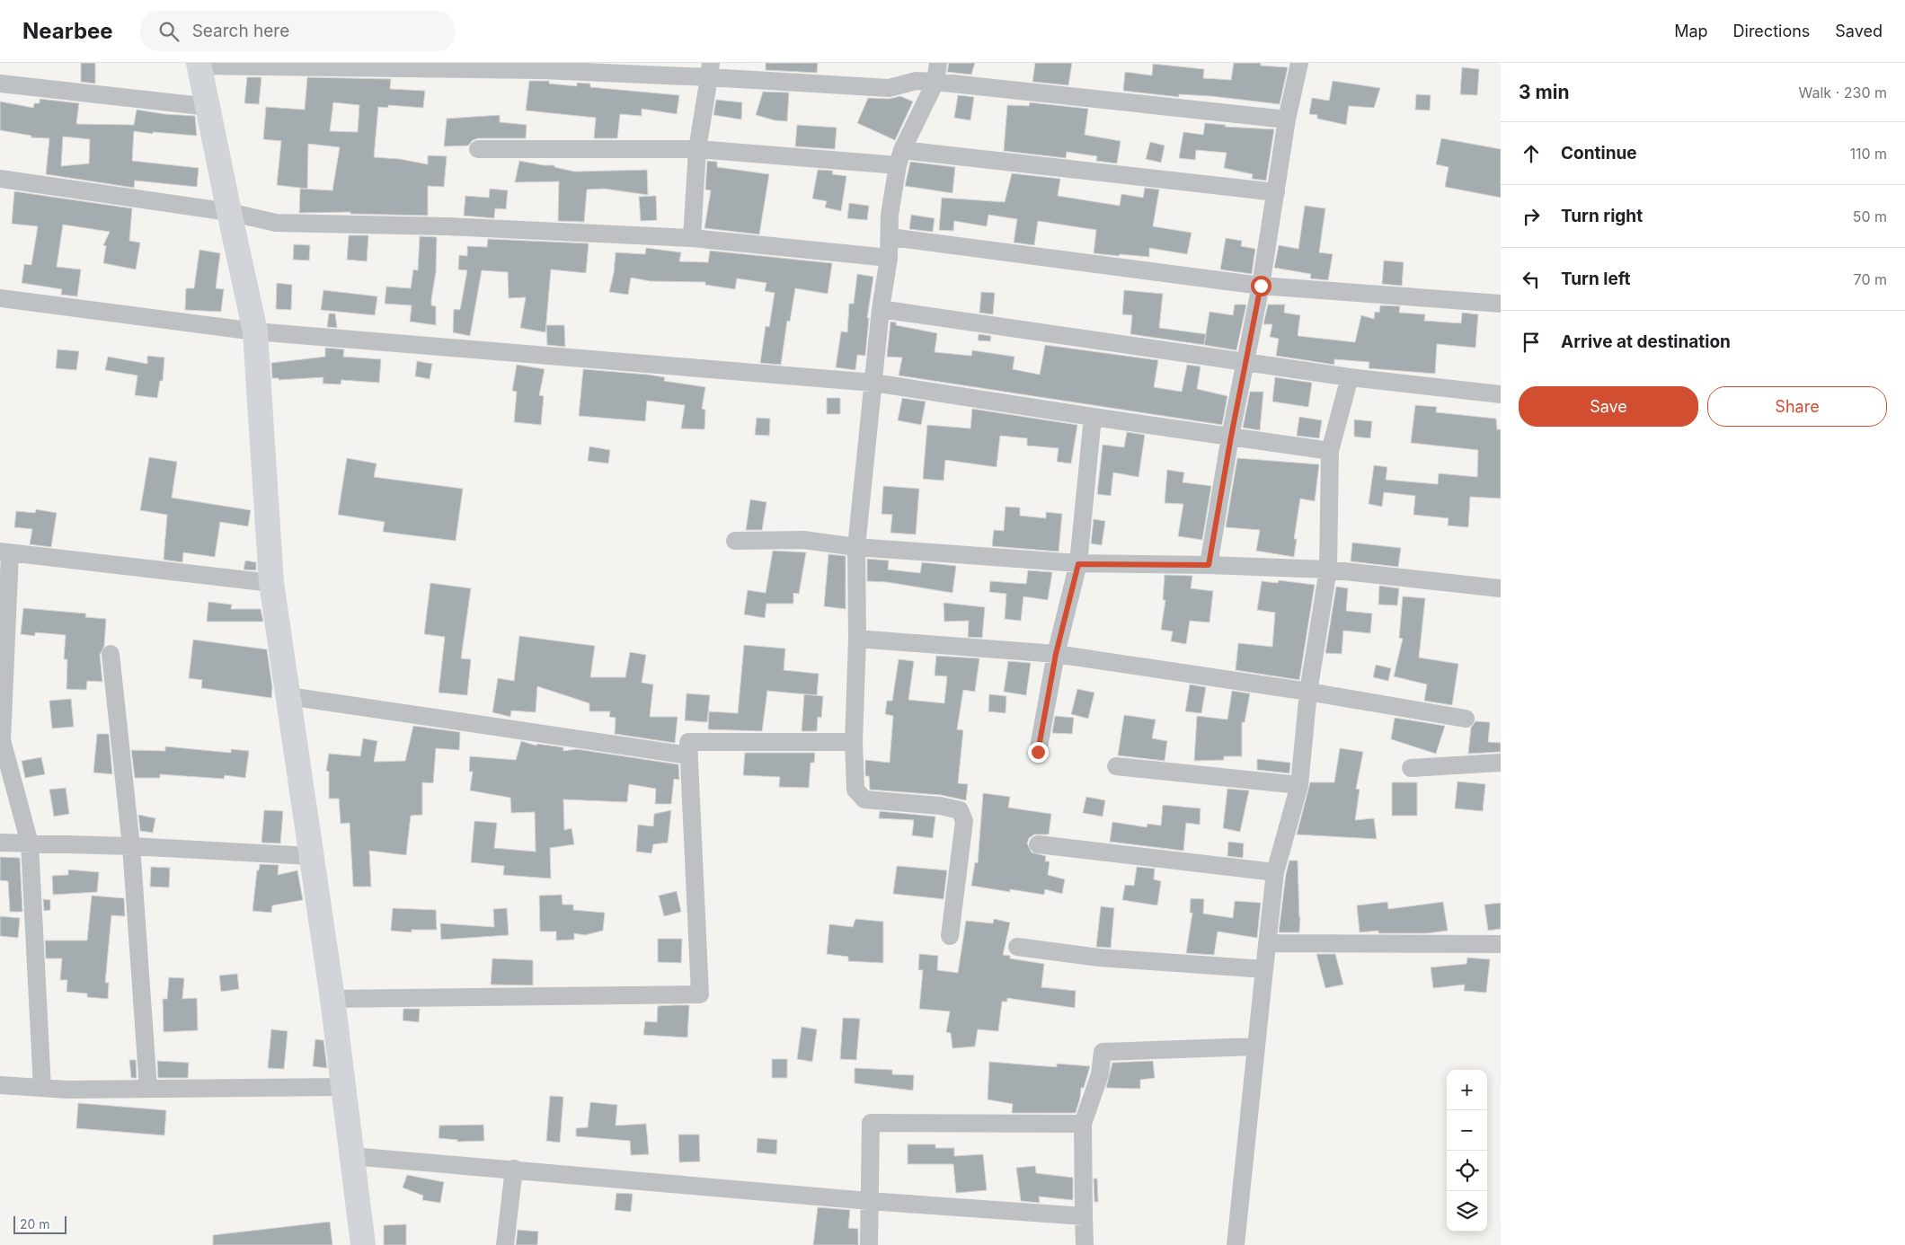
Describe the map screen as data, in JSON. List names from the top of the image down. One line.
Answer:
{"scale_bar":"20 m","page":{"header":"Nearbee","search":"Search here","nav":["Map","Directions","Saved"],"heading":["3 min","Walk · 230 m"],"list":[["Continue","110 m"],["Turn right","50 m"],["Turn left","70 m"],"Arrive at destination"],"buttons":["Save","Share"],"map_buttons":["+","−"],"scale":"20 m"}}
